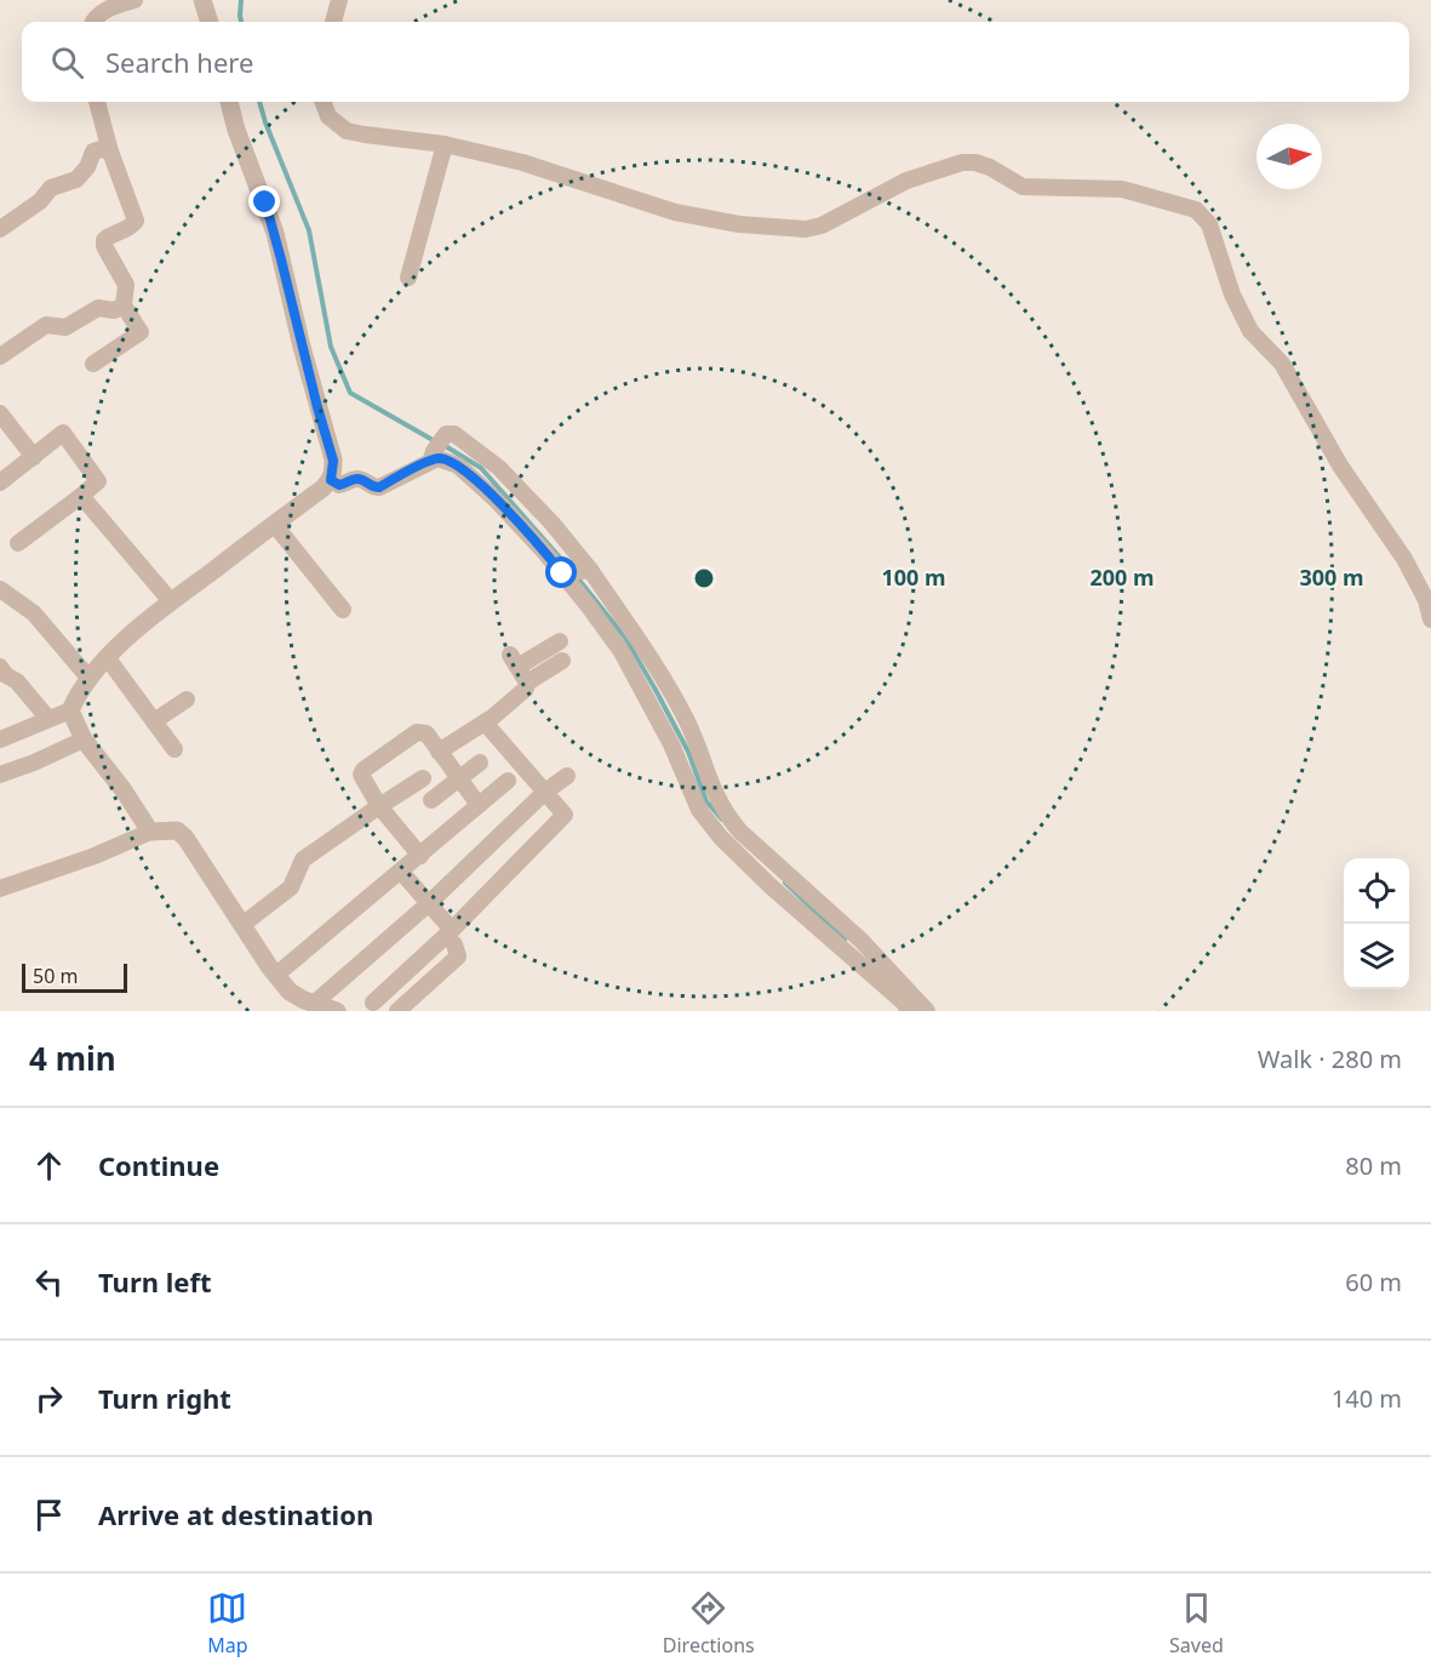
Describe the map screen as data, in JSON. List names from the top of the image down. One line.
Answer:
{"scale_bar":"50 m","north":"right","page":{"search":"Search here","scale":"50 m","heading":["4 min","Walk · 280 m"],"list":[["Continue","80 m"],["Turn left","60 m"],["Turn right","140 m"],"Arrive at destination"],"nav":["Map","Directions","Saved"]},"rings":["100 m","200 m","300 m"]}
